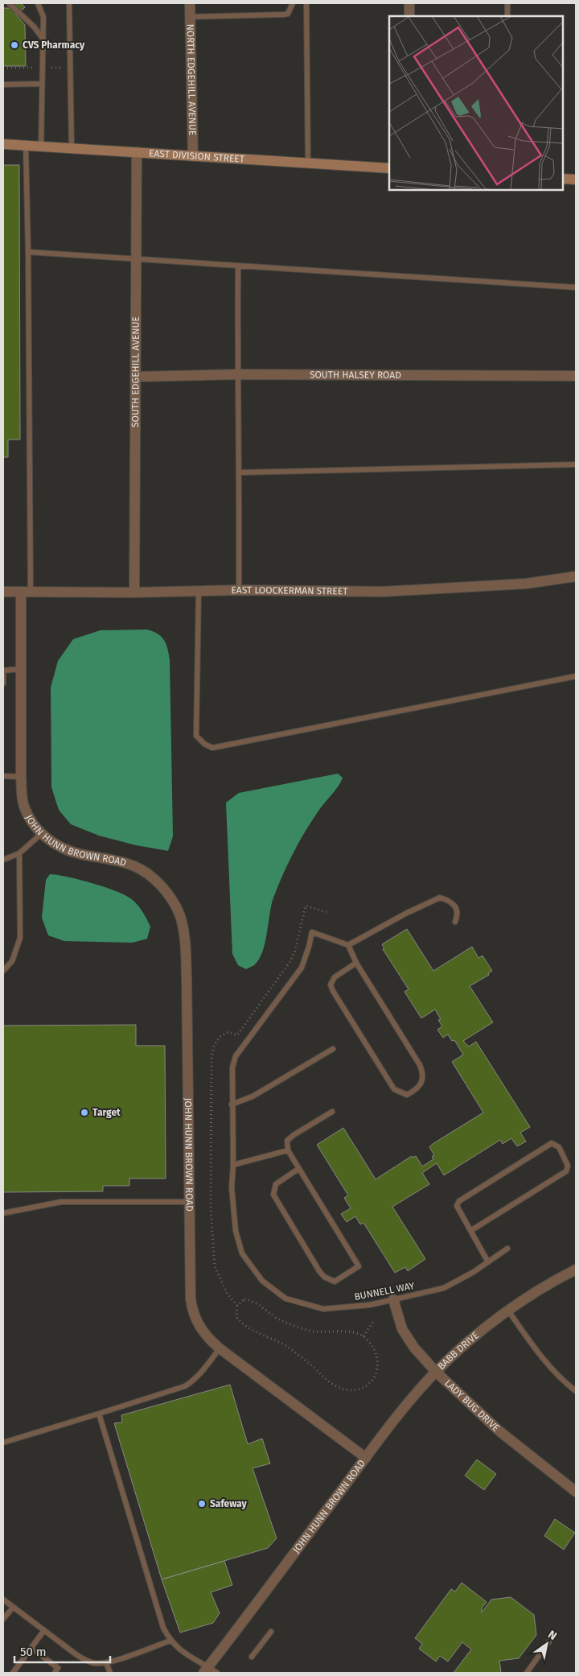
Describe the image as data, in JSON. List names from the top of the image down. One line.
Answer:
{"streets":{"main road":["EAST DIVISION STREET"],"street":["NORTH EDGEHILL AVENUE","SOUTH EDGEHILL AVENUE","SOUTH HALSEY ROAD","EAST LOOCKERMAN STREET","JOHN HUNN BROWN ROAD","BABB DRIVE","LADY BUG DRIVE"],"lane":["BUNNELL WAY"]},"crossings":[["NORTH EDGEHILL AVENUE","EAST DIVISION STREET"],["EAST DIVISION STREET","SOUTH EDGEHILL AVENUE"],["SOUTH EDGEHILL AVENUE","SOUTH HALSEY ROAD"],["SOUTH EDGEHILL AVENUE","EAST LOOCKERMAN STREET"],["EAST LOOCKERMAN STREET","JOHN HUNN BROWN ROAD"],["JOHN HUNN BROWN ROAD","BABB DRIVE"],["BUNNELL WAY","LADY BUG DRIVE"],["BABB DRIVE","LADY BUG DRIVE"]],"places":["CVS Pharmacy","Target","Safeway"],"scale_bar":"50 m","north":"top right"}
